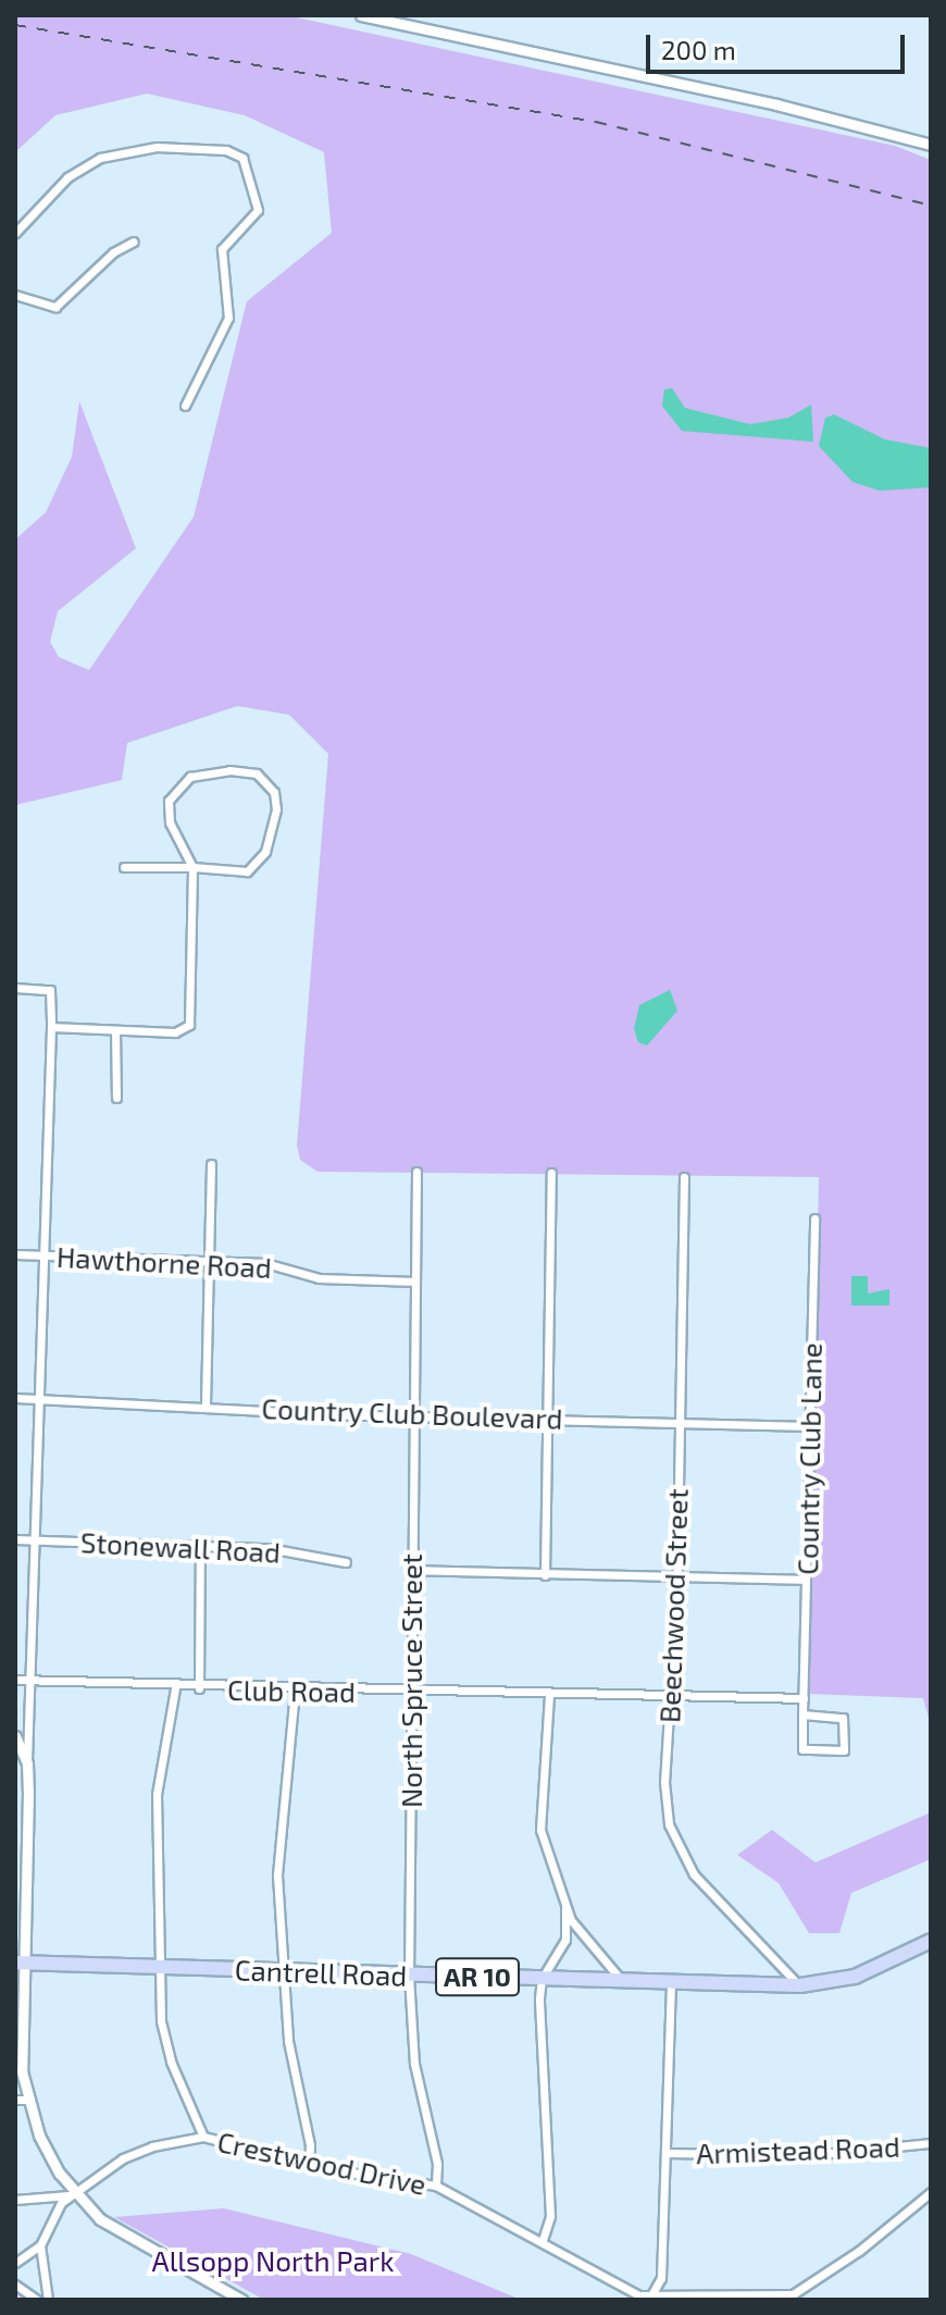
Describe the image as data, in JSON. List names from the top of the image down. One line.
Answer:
{"streets":{"main road":["Cantrell Road","AR 10"],"street":["Hawthorne Road","Country Club Boulevard","Country Club Lane","Stonewall Road","Beechwood Street","North Spruce Street","Club Road","Armistead Road","Crestwood Drive"]},"crossings":[["Hawthorne Road","North Spruce Street"],["Country Club Boulevard","Country Club Lane"],["Country Club Boulevard","Beechwood Street"],["Country Club Boulevard","North Spruce Street"],["Beechwood Street","Club Road"],["Beechwood Street","Cantrell Road"],["North Spruce Street","Club Road"],["North Spruce Street","Cantrell Road"],["North Spruce Street","Crestwood Drive"]],"parks":["Allsopp North Park"],"scale_bar":"200 m"}
